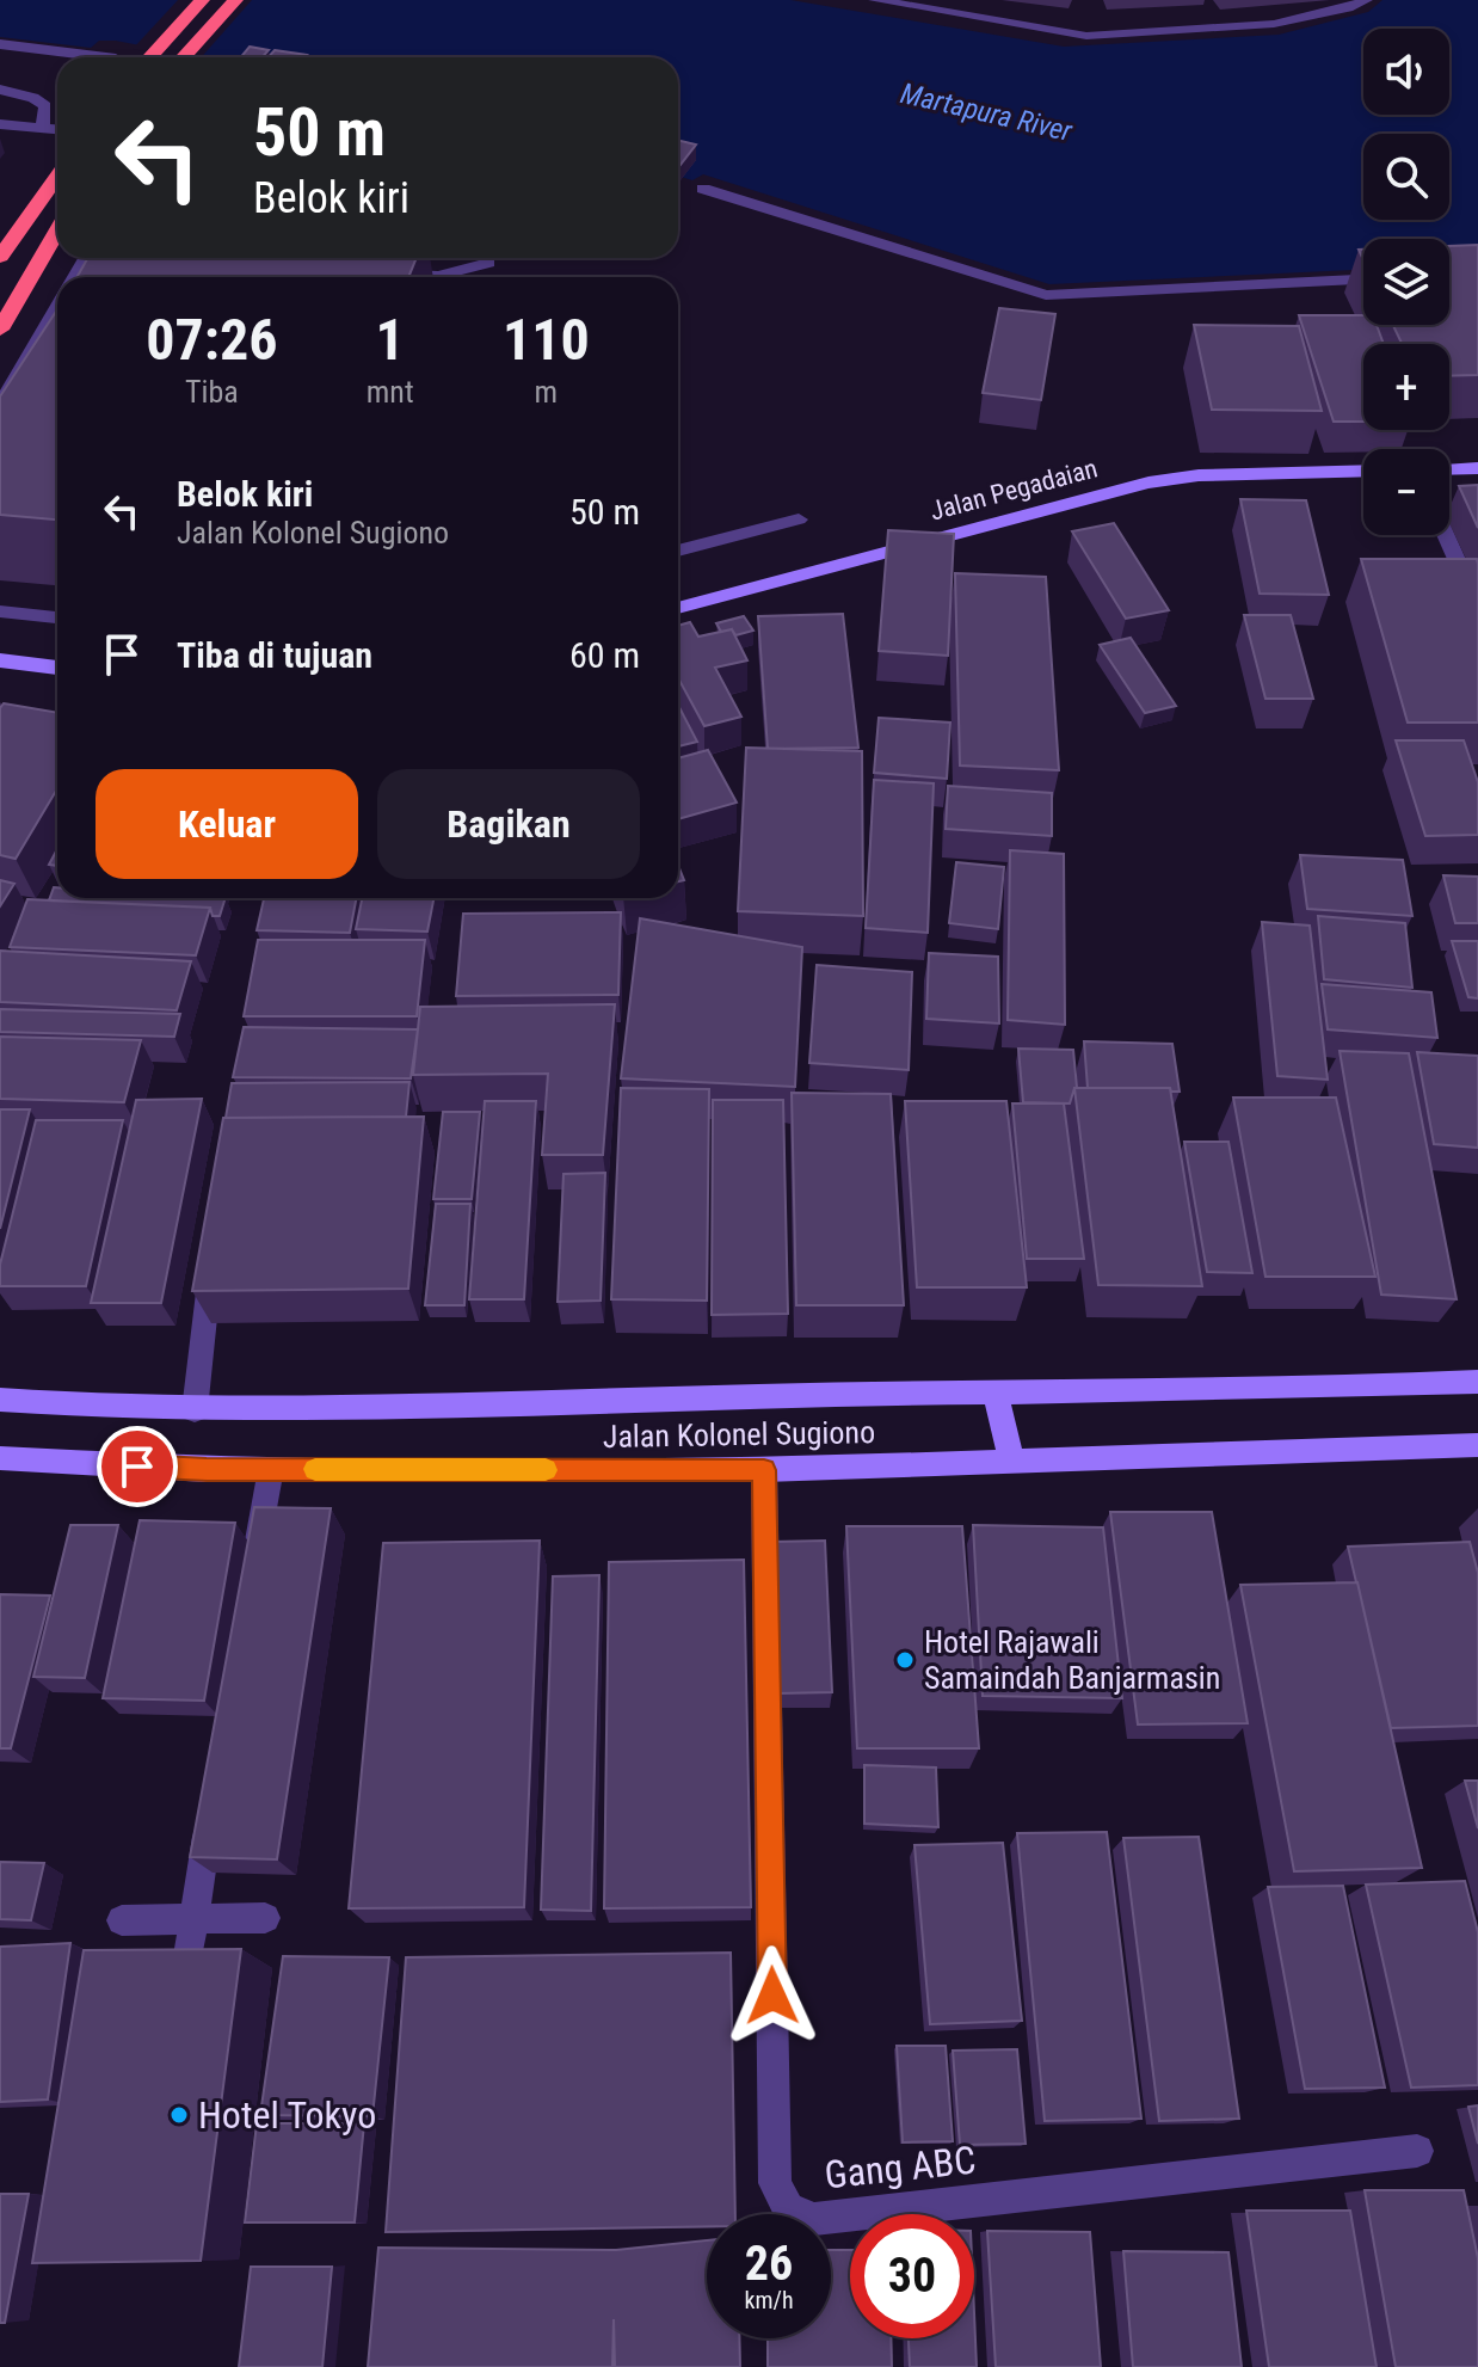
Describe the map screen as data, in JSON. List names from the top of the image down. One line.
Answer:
{"streets":{"main road":["Jalan Pegadaian","Jalan Kolonel Sugiono"],"street":["Gang ABC"]},"crossings":[["Jalan Kolonel Sugiono","Gang ABC"]],"water":["Martapura River"],"places":["Hotel Rajawali Samaindah Banjarmasin","Hotel Tokyo"],"page":{"map_buttons":["+","−"],"turn":["50 m","Belok kiri"],"eta":["07:26","Tiba","1","mnt","110","m"],"list":[{"name":"Belok kiri","note":"Jalan Kolonel Sugiono","value":"50 m"},{"name":"Tiba di tujuan","value":"60 m"}],"buttons":["Keluar","Bagikan"],"speed":"26 km/h","limit":"30"}}
